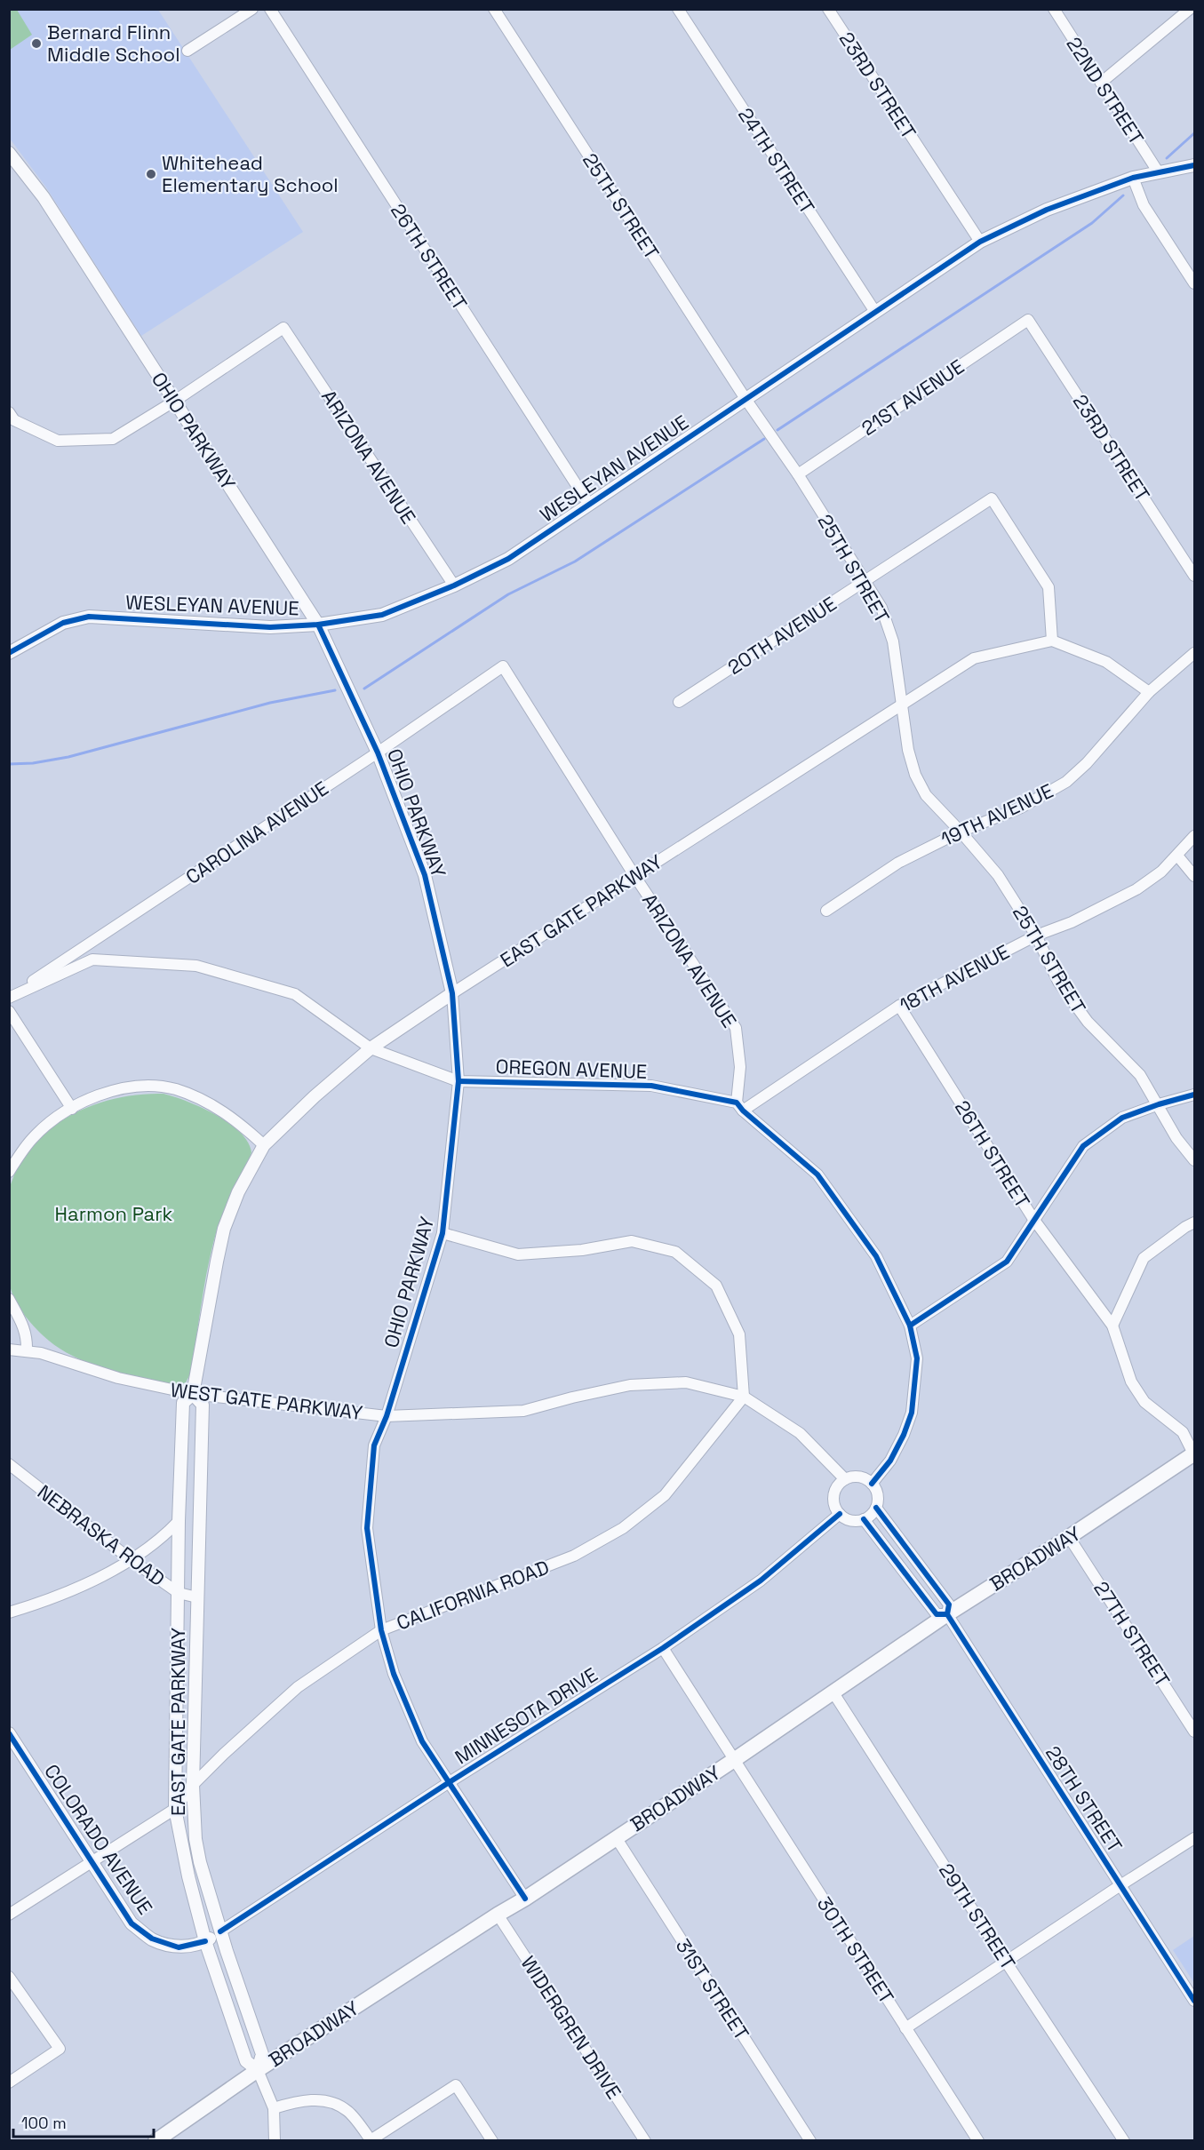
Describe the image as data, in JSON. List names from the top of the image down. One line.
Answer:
{"streets":{"main road":["BROADWAY"],"street":["23RD STREET","22ND STREET","24TH STREET","25TH STREET","26TH STREET","21ST AVENUE","OHIO PARKWAY","ARIZONA AVENUE","WESLEYAN AVENUE","20TH AVENUE","19TH AVENUE","CAROLINA AVENUE","EAST GATE PARKWAY","18TH AVENUE","OREGON AVENUE","WEST GATE PARKWAY","NEBRASKA ROAD","CALIFORNIA ROAD","27TH STREET","MINNESOTA DRIVE","28TH STREET","COLORADO AVENUE","29TH STREET","30TH STREET","31ST STREET","WIDERGREN DRIVE"]},"crossings":[["23RD STREET","21ST AVENUE"],["23RD STREET","WESLEYAN AVENUE"],["22ND STREET","WESLEYAN AVENUE"],["24TH STREET","WESLEYAN AVENUE"],["25TH STREET","21ST AVENUE"],["25TH STREET","WESLEYAN AVENUE"],["25TH STREET","20TH AVENUE"],["25TH STREET","19TH AVENUE"],["25TH STREET","EAST GATE PARKWAY"],["25TH STREET","18TH AVENUE"],["26TH STREET","WESLEYAN AVENUE"],["26TH STREET","18TH AVENUE"],["26TH STREET","BROADWAY"],["OHIO PARKWAY","ARIZONA AVENUE"],["OHIO PARKWAY","WESLEYAN AVENUE"],["OHIO PARKWAY","CAROLINA AVENUE"],["OHIO PARKWAY","EAST GATE PARKWAY"],["OHIO PARKWAY","OREGON AVENUE"],["OHIO PARKWAY","WEST GATE PARKWAY"],["OHIO PARKWAY","BROADWAY"],["OHIO PARKWAY","CALIFORNIA ROAD"],["OHIO PARKWAY","MINNESOTA DRIVE"],["ARIZONA AVENUE","WESLEYAN AVENUE"],["ARIZONA AVENUE","CAROLINA AVENUE"],["ARIZONA AVENUE","EAST GATE PARKWAY"],["ARIZONA AVENUE","18TH AVENUE"],["ARIZONA AVENUE","OREGON AVENUE"],["20TH AVENUE","EAST GATE PARKWAY"],["CAROLINA AVENUE","OREGON AVENUE"],["EAST GATE PARKWAY","OREGON AVENUE"],["EAST GATE PARKWAY","WEST GATE PARKWAY"],["EAST GATE PARKWAY","NEBRASKA ROAD"],["EAST GATE PARKWAY","BROADWAY"],["EAST GATE PARKWAY","CALIFORNIA ROAD"],["EAST GATE PARKWAY","MINNESOTA DRIVE"],["EAST GATE PARKWAY","COLORADO AVENUE"],["18TH AVENUE","OREGON AVENUE"],["OREGON AVENUE","WEST GATE PARKWAY"],["OREGON AVENUE","MINNESOTA DRIVE"],["WEST GATE PARKWAY","CALIFORNIA ROAD"],["WEST GATE PARKWAY","MINNESOTA DRIVE"],["BROADWAY","27TH STREET"],["BROADWAY","28TH STREET"],["BROADWAY","29TH STREET"],["BROADWAY","30TH STREET"],["BROADWAY","31ST STREET"],["BROADWAY","WIDERGREN DRIVE"],["CALIFORNIA ROAD","COLORADO AVENUE"],["MINNESOTA DRIVE","COLORADO AVENUE"],["MINNESOTA DRIVE","30TH STREET"]],"parks":["Harmon Park"],"places":["Bernard Flinn Middle School","Whitehead Elementary School"],"scale_bar":"100 m"}
